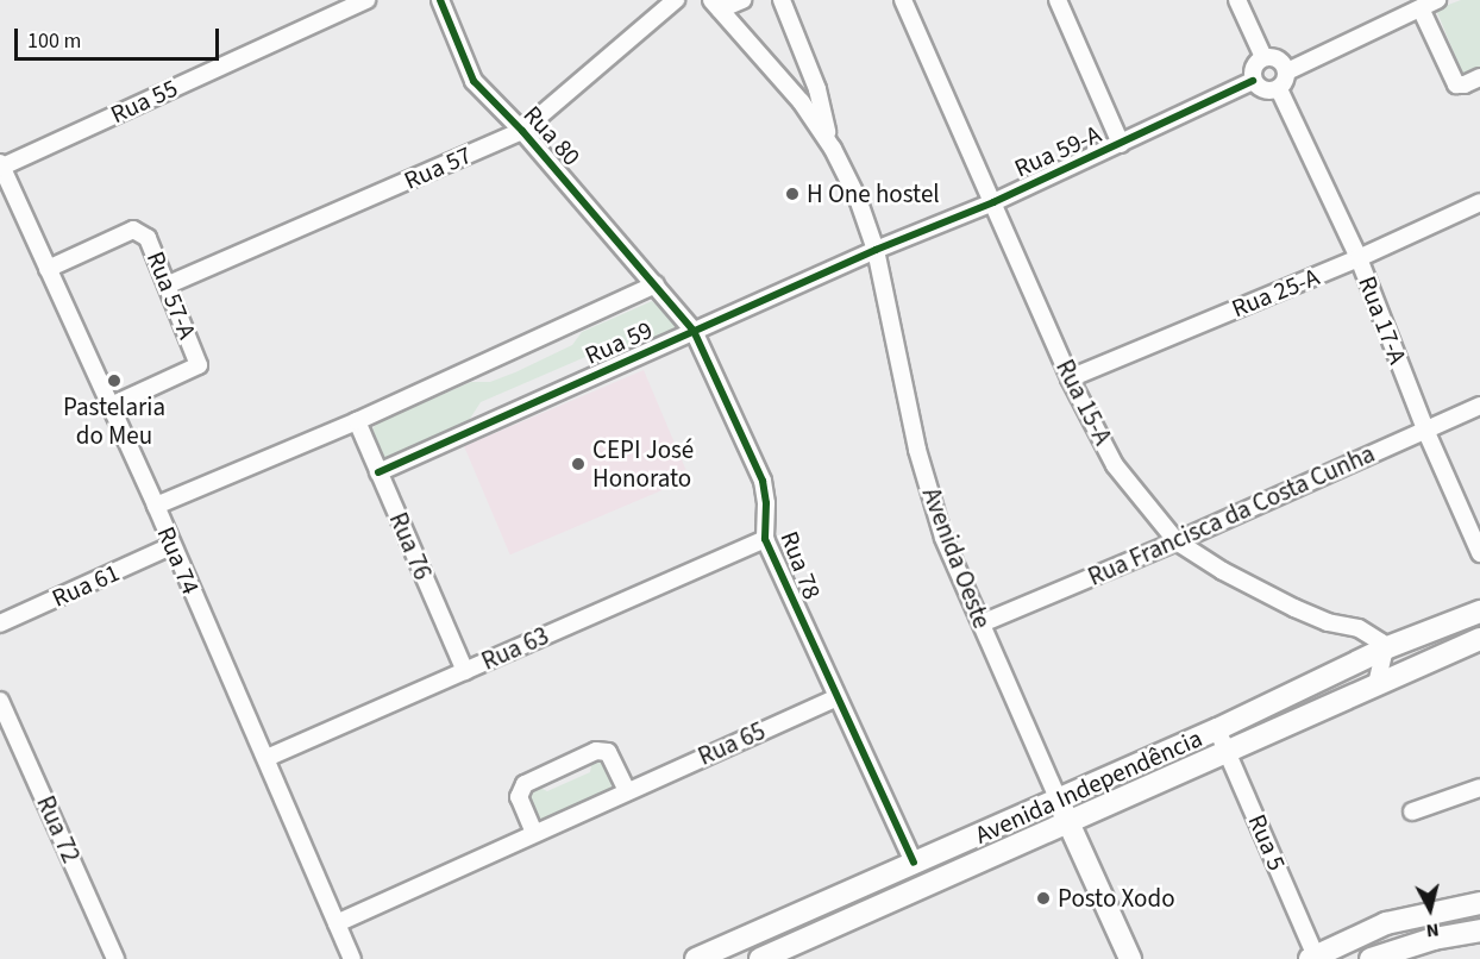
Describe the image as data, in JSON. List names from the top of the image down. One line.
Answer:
{"streets":{"main road":["Avenida Oeste","Avenida Independência"],"street":["Rua 55","Rua 80","Rua 59-A","Rua 57","Rua 25-A","Rua 57-A","Rua 17-A","Rua 59","Rua 15-A","Rua Francisca da Costa Cunha","Rua 76","Rua 74","Rua 78","Rua 61","Rua 63","Rua 65","Rua 72","Rua 5"]},"crossings":[["Rua 55","Rua 74"],["Rua 80","Rua 57"],["Rua 80","Rua 59"],["Rua 80","Rua 78"],["Rua 59-A","Rua 17-A"],["Rua 59-A","Rua 59"],["Rua 59-A","Rua 15-A"],["Rua 59-A","Avenida Oeste"],["Rua 57","Rua 57-A"],["Rua 25-A","Rua 17-A"],["Rua 25-A","Rua 15-A"],["Rua 57-A","Rua 74"],["Rua 17-A","Rua Francisca da Costa Cunha"],["Rua 59","Rua 76"],["Rua 59","Avenida Oeste"],["Rua 59","Rua 74"],["Rua 59","Rua 78"],["Rua 15-A","Rua Francisca da Costa Cunha"],["Rua 15-A","Avenida Independência"],["Rua Francisca da Costa Cunha","Avenida Oeste"],["Rua 76","Rua 63"],["Avenida Oeste","Avenida Independência"],["Rua 74","Rua 61"],["Rua 74","Rua 63"],["Rua 74","Rua 65"],["Rua 78","Rua 63"],["Rua 78","Rua 65"],["Rua 78","Avenida Independência"],["Avenida Independência","Rua 5"]],"places":["H One hostel","Pastelaria do Meu","CEPI José Honorato","Posto Xodo"],"scale_bar":"100 m","north":"bottom"}
